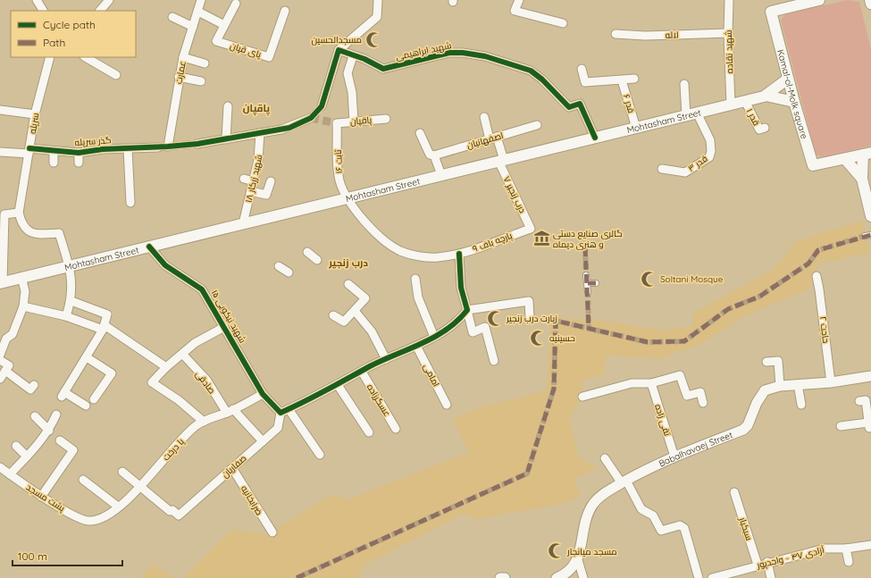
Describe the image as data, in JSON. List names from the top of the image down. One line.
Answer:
{"streets":{"main road":["Kamal-ol-Molk square","Mohtasham Street"],"street":["لاله","پای قپان","شهید ابراهیمی","شهید نقاده","عمارت","قدر ۶","قدر ۱","پاقپان","سرپله","اصفهانیان","گذر سرپله","ثابت ۱۶","قدر ۳","شهید زرکار ۱۸","درب زنجیر ۷","پارچه باف ۹","شهید نیکویی ۱۵","حاجت ۲","امامی","صادقی","عسگرزاده","تقی زاده","Babalhavaej Street","پا درخت","صفاریان","پشت مسجد","ضرابخانیه","سبکبار","آزادی ۴۷ - واحدپور"]},"crossings":[["لاله","شهید نقاده"],["شهید ابراهیمی","Mohtasham Street"],["شهید نقاده","Mohtasham Street"],["قدر ۶","Mohtasham Street"],["قدر ۱","Mohtasham Street"],["پاقپان","ثابت ۱۶"],["Mohtasham Street","ثابت ۱۶"],["Mohtasham Street","قدر ۳"],["Mohtasham Street","شهید زرکار ۱۸"],["Mohtasham Street","درب زنجیر ۷"],["Mohtasham Street","پارچه باف ۹"],["Mohtasham Street","شهید نیکویی ۱۵"],["سرپله","گذر سرپله"],["اصفهانیان","درب زنجیر ۷"],["ثابت ۱۶","پارچه باف ۹"],["درب زنجیر ۷","پارچه باف ۹"],["شهید نیکویی ۱۵","پا درخت"],["شهید نیکویی ۱۵","صفاریان"],["حاجت ۲","Babalhavaej Street"],["صادقی","پا درخت"],["صادقی","صفاریان"],["تقی زاده","Babalhavaej Street"],["پا درخت","صفاریان"],["پا درخت","پشت مسجد"],["صفاریان","ضرابخانیه"],["سبکبار","آزادی ۴۷ - واحدپور"]],"districts":["پاقپان","درب زنجیر"],"places":{"mosque":["مسجدالحسین","Soltani Mosque","زیارت درب زنجیر","حسینیه","مسجد میانجار"],"museum":["گالری صنایع دستی و هنری دیماه"]},"legend":["Cycle path","Path"],"scale_bar":"100 m"}
